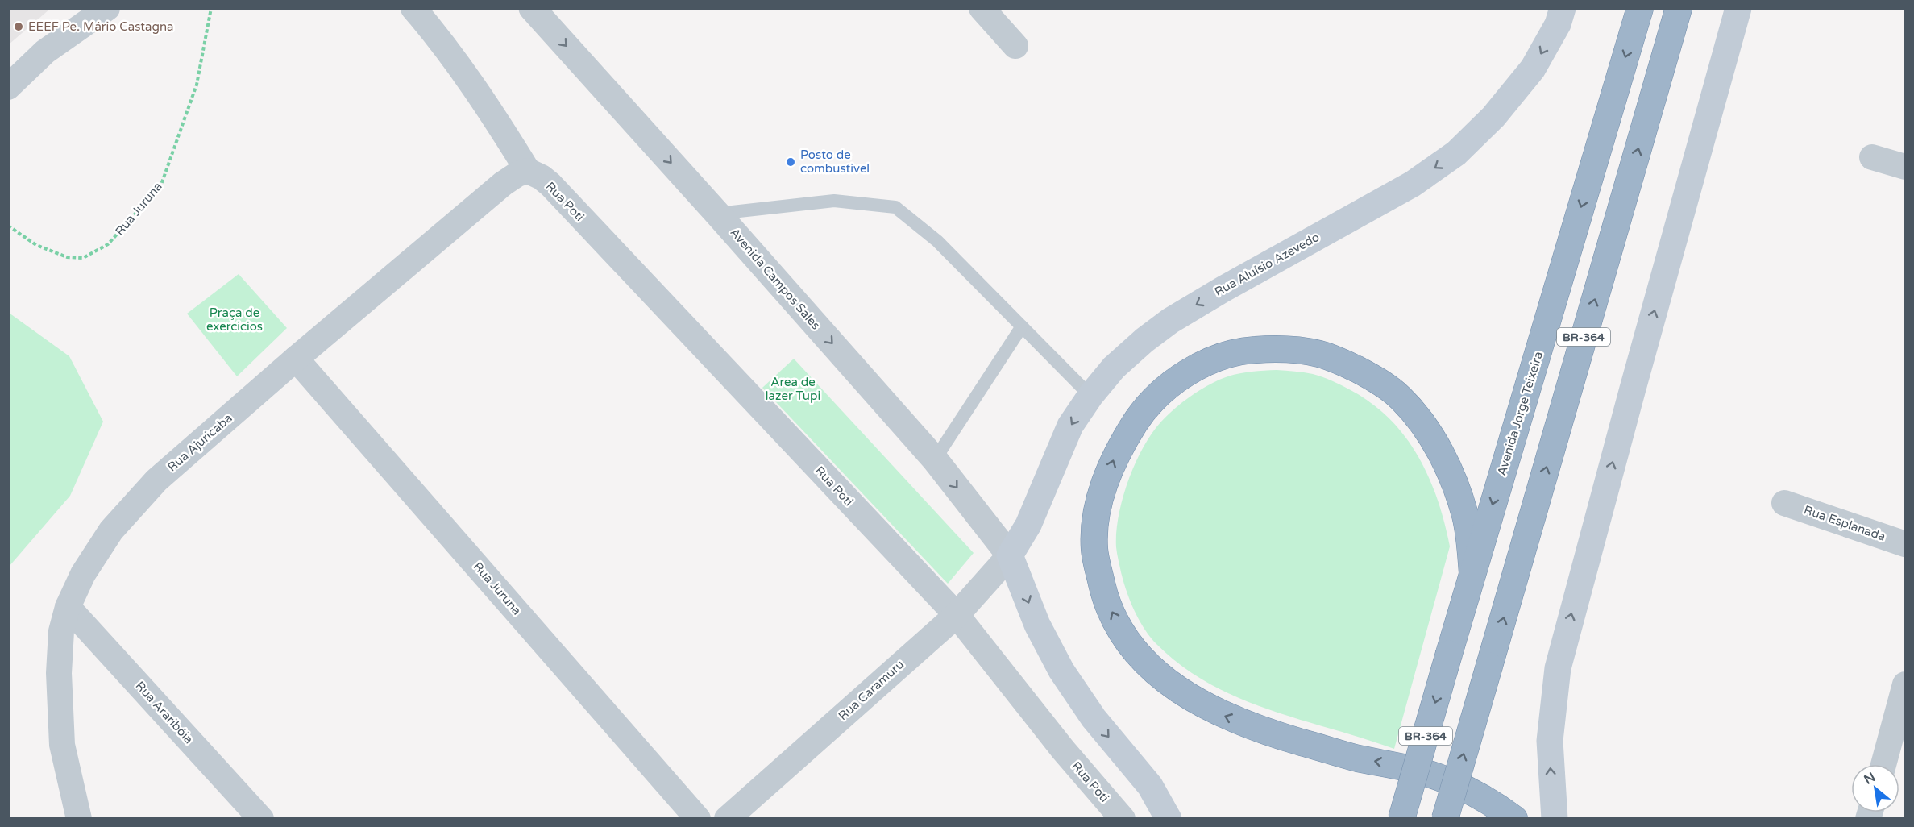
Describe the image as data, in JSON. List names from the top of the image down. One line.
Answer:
{"streets":{"highway":["BR-364","Avenida Jorge Teixeira"],"main road":["Rua Aluísio Azevedo"],"street":["Rua Poti","Rua Juruna","Avenida Campos Sales","Rua Ajuricaba","Rua Esplanada","Rua Caramuru","Rua Araribóia"]},"crossings":[["Rua Poti","Rua Ajuricaba"],["Rua Poti","Rua Caramuru"],["Rua Juruna","Rua Ajuricaba"],["Rua Aluísio Azevedo","Avenida Campos Sales"],["Rua Aluísio Azevedo","Rua Caramuru"],["Avenida Campos Sales","Rua Caramuru"],["Rua Ajuricaba","Rua Araribóia"]],"one_way":["Rua Aluísio Azevedo","Avenida Campos Sales"],"parks":["Praça de exercicios","Area de lazer Tupi"],"places":["EEEF Pe. Mário Castagna","Posto de combustivel"],"north":"top left"}
